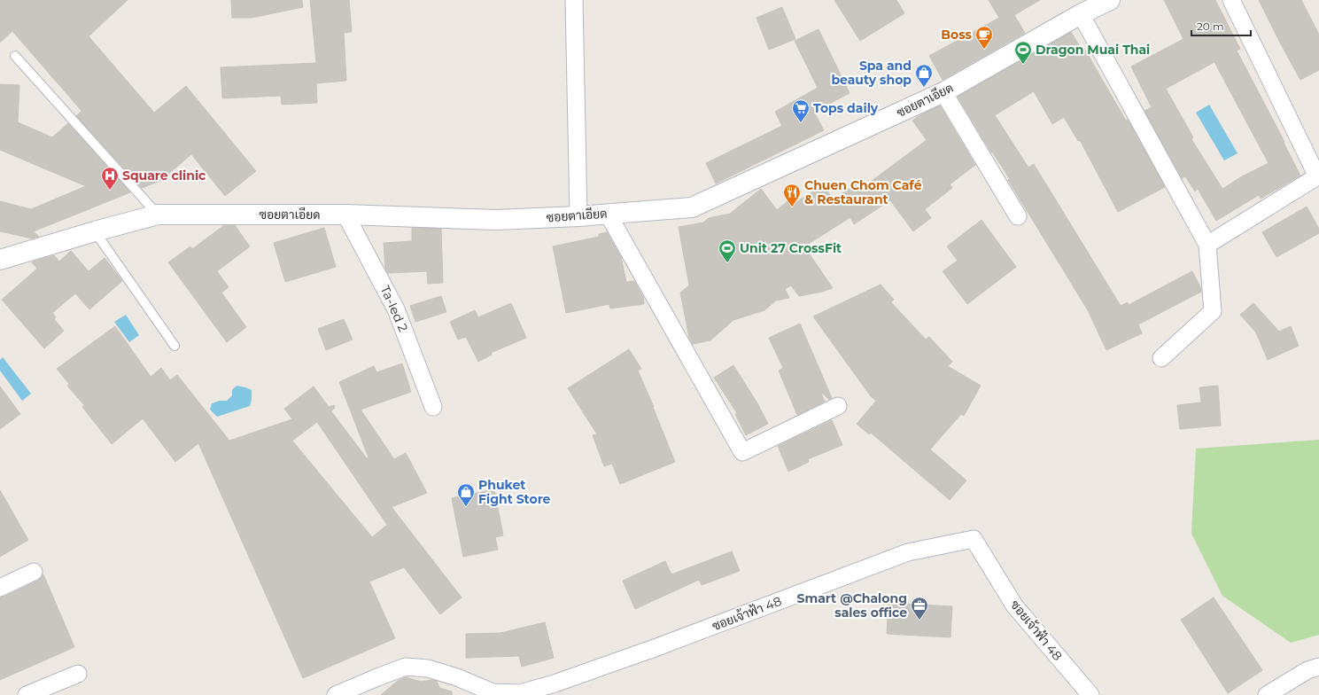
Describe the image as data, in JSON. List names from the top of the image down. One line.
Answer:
{"streets":{"street":["ซอยตาเอียด","Ta-Ied 2","ซอยเจ้าฟ้า 48"]},"crossings":[["ซอยตาเอียด","Ta-Ied 2"]],"places":{"cafe":["Boss"],"sports":["Dragon Muai Thai","Unit 27 CrossFit"],"shop":["Spa and beauty shop","Phuket Fight Store"],"supermarket":["Tops daily"],"hospital":["Square clinic"],"restaurant":["Chuen Chom Café & Restaurant"],"office":["Smart @Chalong sales office"]},"scale_bar":"20 m"}
